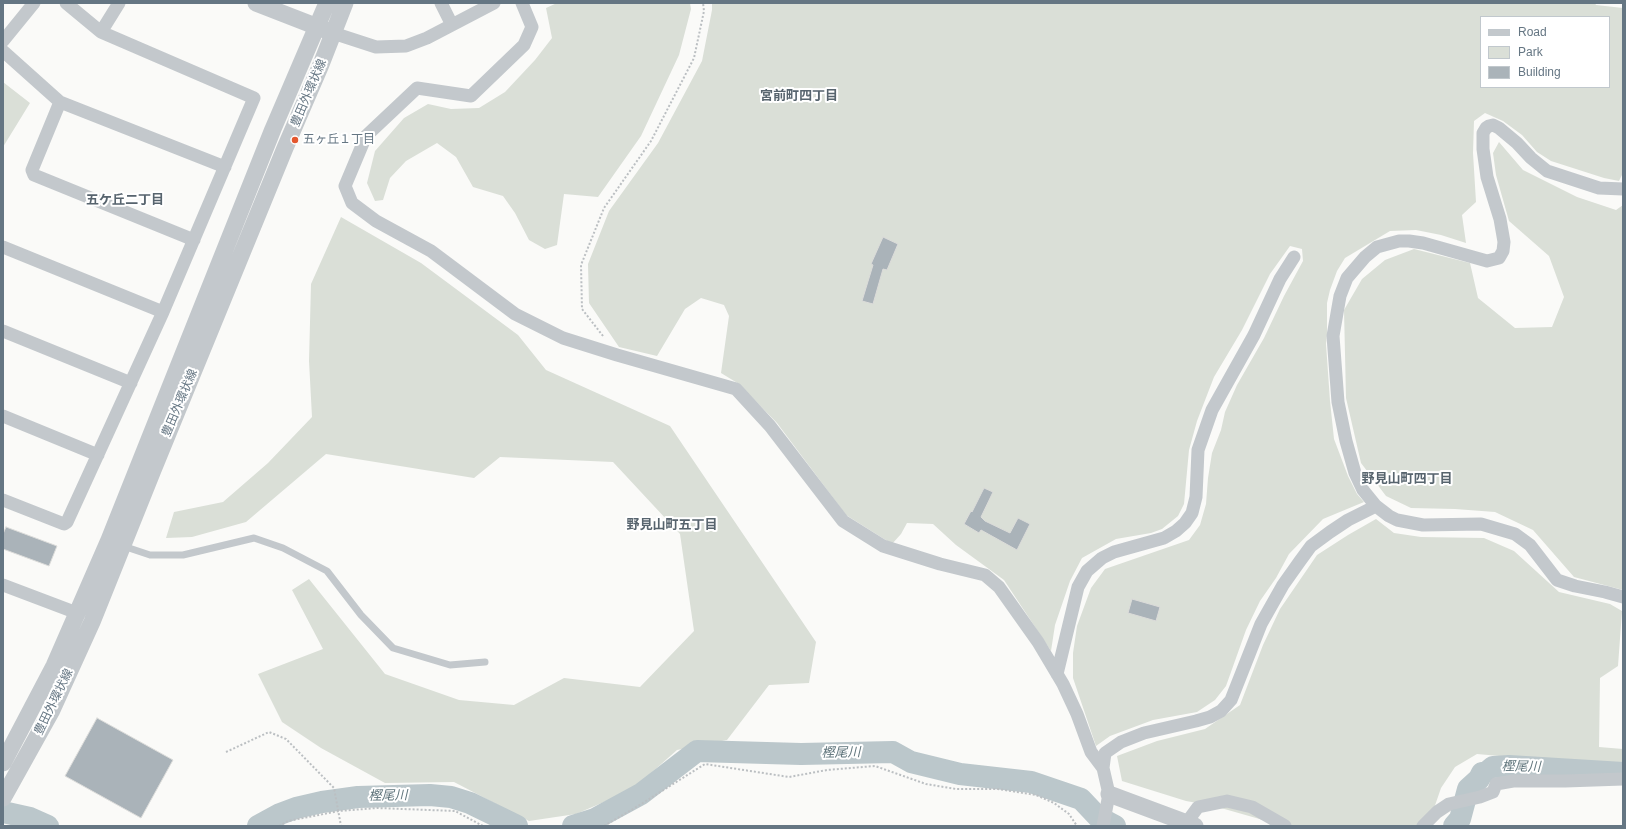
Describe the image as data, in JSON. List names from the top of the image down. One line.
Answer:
{"streets":{"street":["豊田外環状線"]},"districts":["宮前町四丁目","五ケ丘二丁目","野見山町四丁目","野見山町五丁目"],"water":["樫尾川"],"places":["五ヶ丘１丁目"],"legend":["Road","Park","Building"]}
